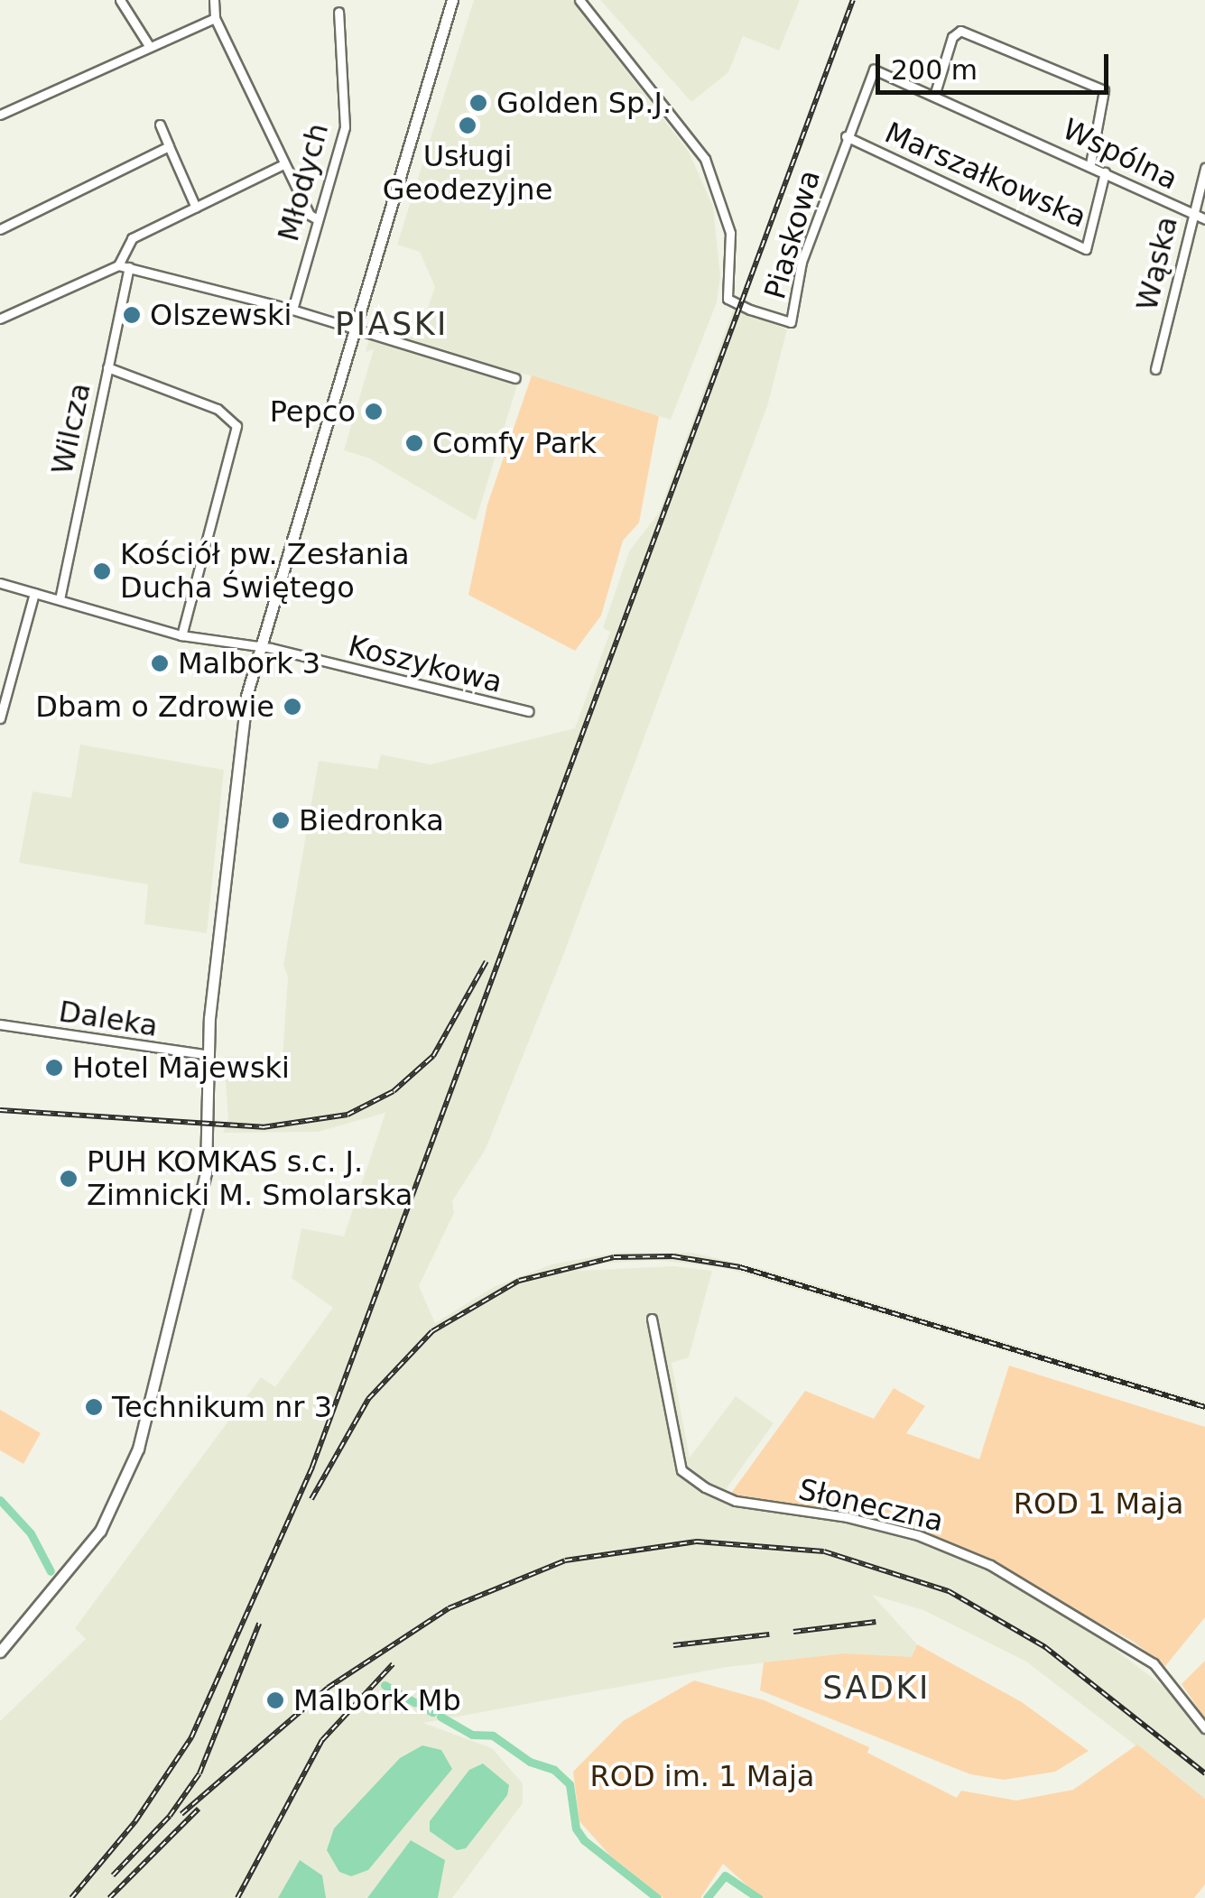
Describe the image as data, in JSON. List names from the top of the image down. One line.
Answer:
{"streets":{"street":["Wspólna","Marszałkowska","Młodych","Piaskowa","Wąska","Wilcza","Koszykowa","Daleka","Słoneczna"]},"crossings":[["Wspólna","Marszałkowska"],["Wspólna","Piaskowa"],["Wspólna","Wąska"],["Marszałkowska","Piaskowa"],["Wilcza","Koszykowa"]],"districts":["PIASKI","SADKI"],"parks":["ROD 1 Maja","ROD im. 1 Maja"],"places":["Golden Sp.J.","Usługi Geodezyjne","Olszewski","Pepco","Comfy Park","Kościół pw. Zesłania Ducha Świętego","Malbork 3","Dbam o Zdrowie","Biedronka","Hotel Majewski","PUH KOMKAS s.c. J. Zimnicki M. Smolarska","Technikum nr 3","Malbork Mb"],"scale_bar":"200 m"}
